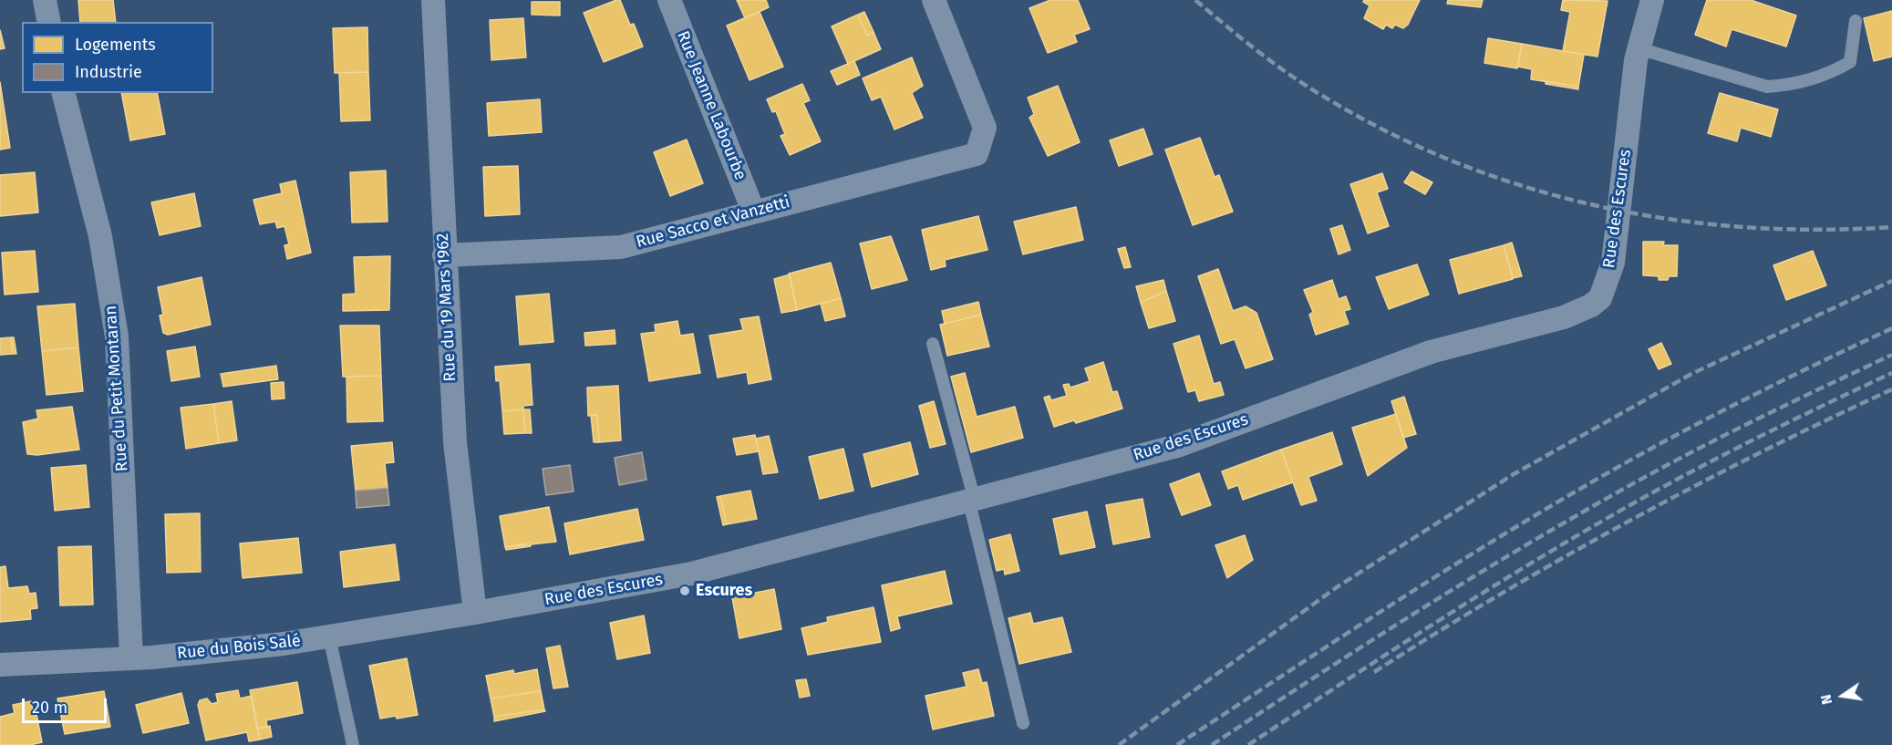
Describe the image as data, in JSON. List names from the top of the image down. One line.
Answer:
{"streets":{"street":["Rue Jeanne Labourbe","Rue des Escures","Rue Sacco et Vanzetti","Rue du 19 Mars 1962","Rue du Petit Montaran","Rue du Bois Salé"]},"crossings":[["Rue Jeanne Labourbe","Rue Sacco et Vanzetti"],["Rue des Escures","Rue du 19 Mars 1962"],["Rue des Escures","Rue du Bois Salé"],["Rue Sacco et Vanzetti","Rue du 19 Mars 1962"],["Rue du 19 Mars 1962","Rue du Bois Salé"],["Rue du Petit Montaran","Rue du Bois Salé"]],"places":["Escures"],"legend":["Logements","Industrie"],"scale_bar":"20 m","north":"left"}
